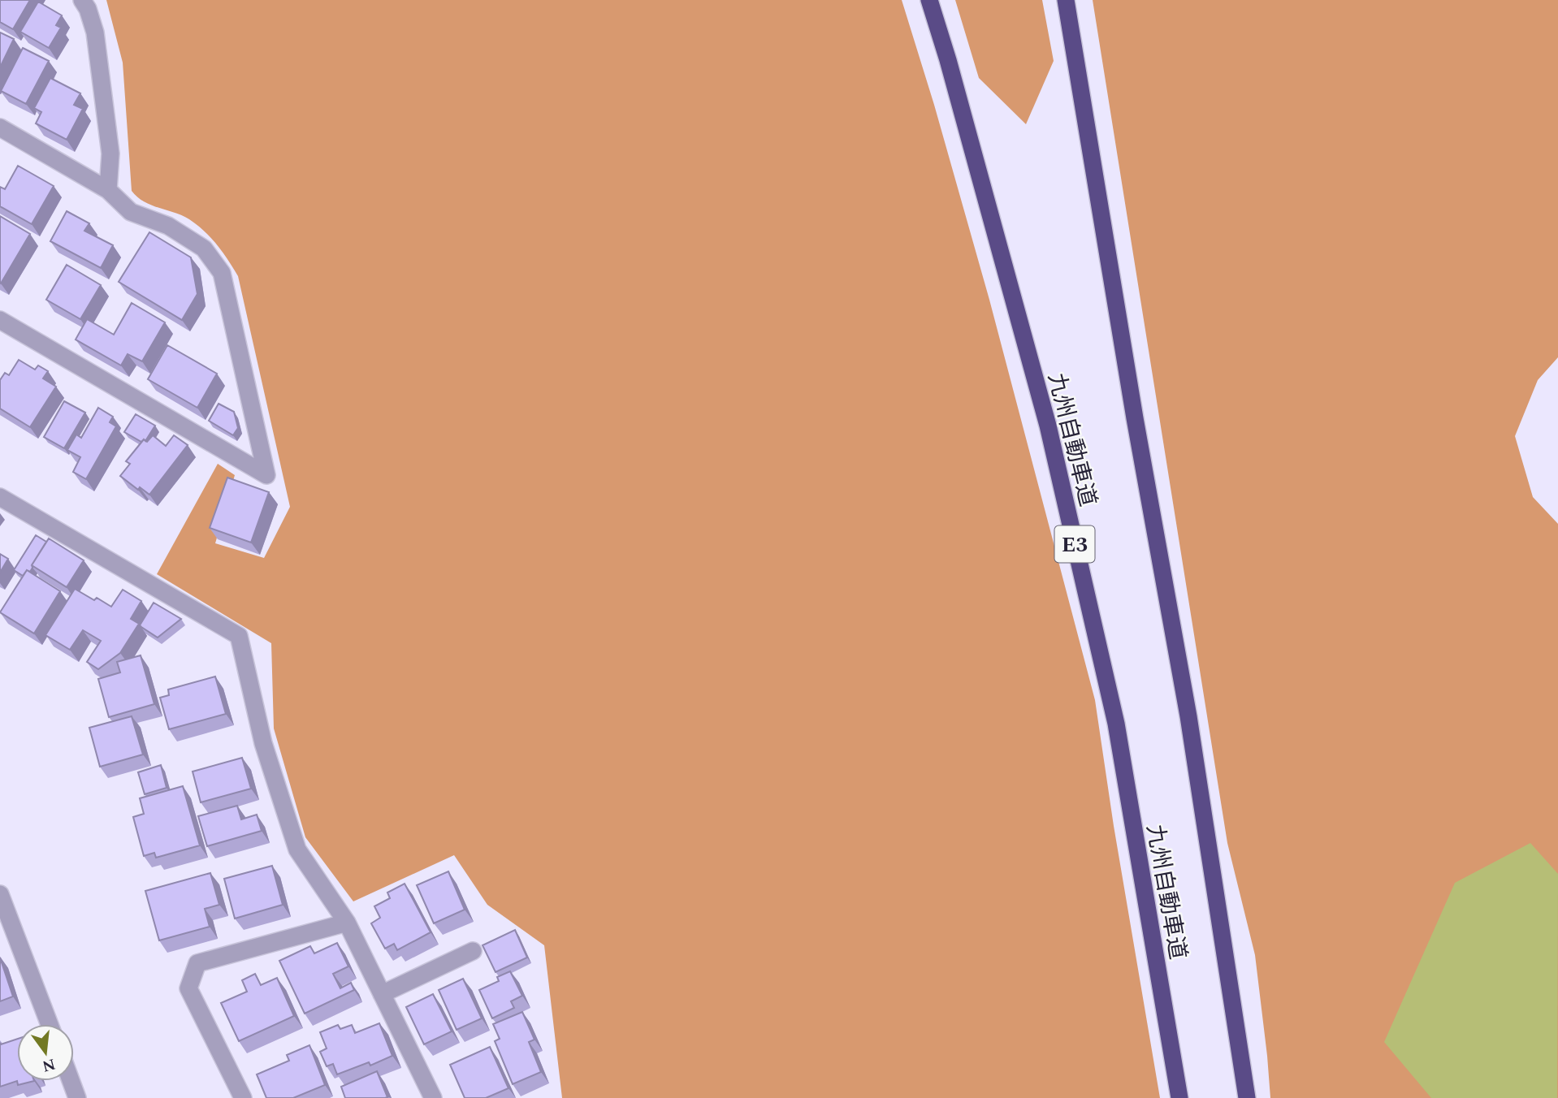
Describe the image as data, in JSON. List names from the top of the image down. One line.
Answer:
{"streets":{"highway":["九州自動車道","E3"]},"north":"bottom"}
